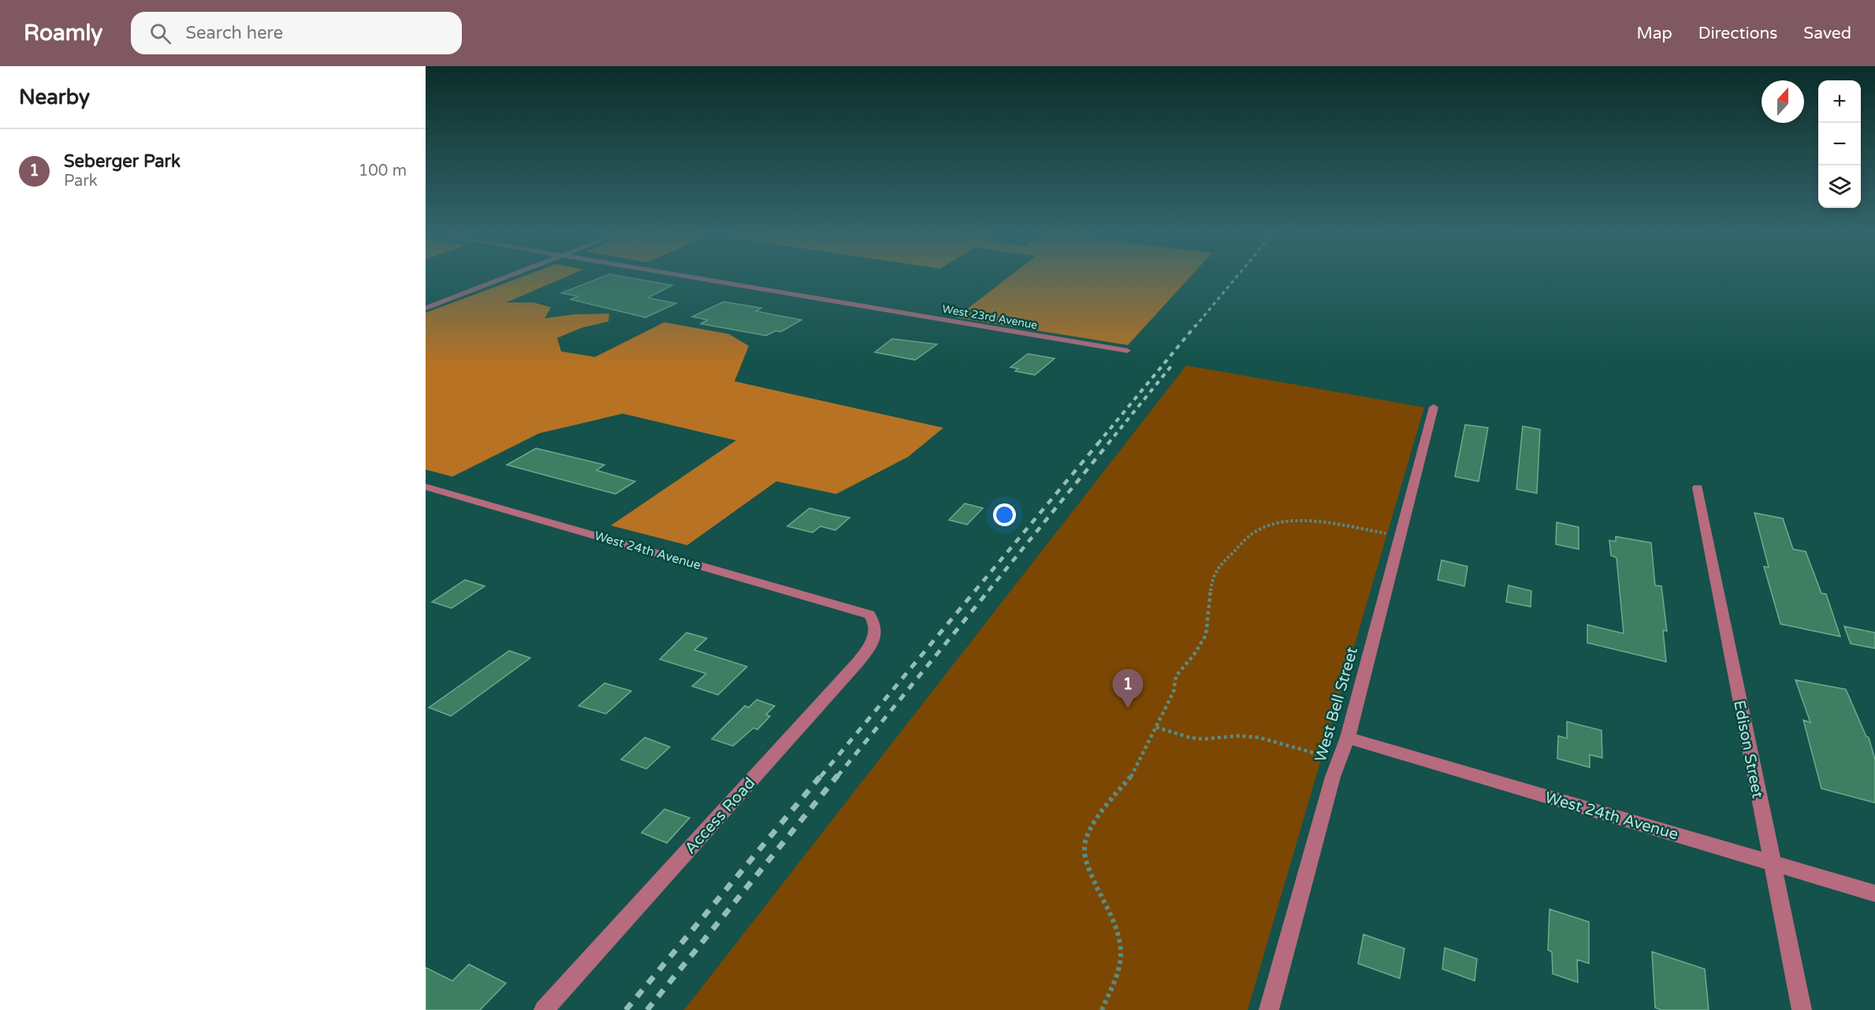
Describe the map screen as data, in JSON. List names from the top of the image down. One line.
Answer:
{"streets":{"street":["West 23rd Avenue","West 24th Avenue","West Bell Street","Edison Street","Access Road"]},"crossings":[["West 24th Avenue","West Bell Street"],["West 24th Avenue","Edison Street"],["West 24th Avenue","Access Road"]],"north":"top","page":{"header":"Roamly","search":"Search here","nav":["Map","Directions","Saved"],"heading":"Nearby","map_buttons":["+","−"],"list":[{"mark":"1","name":"Seberger Park","note":"Park","value":"100 m"}],"pins":"1"}}
